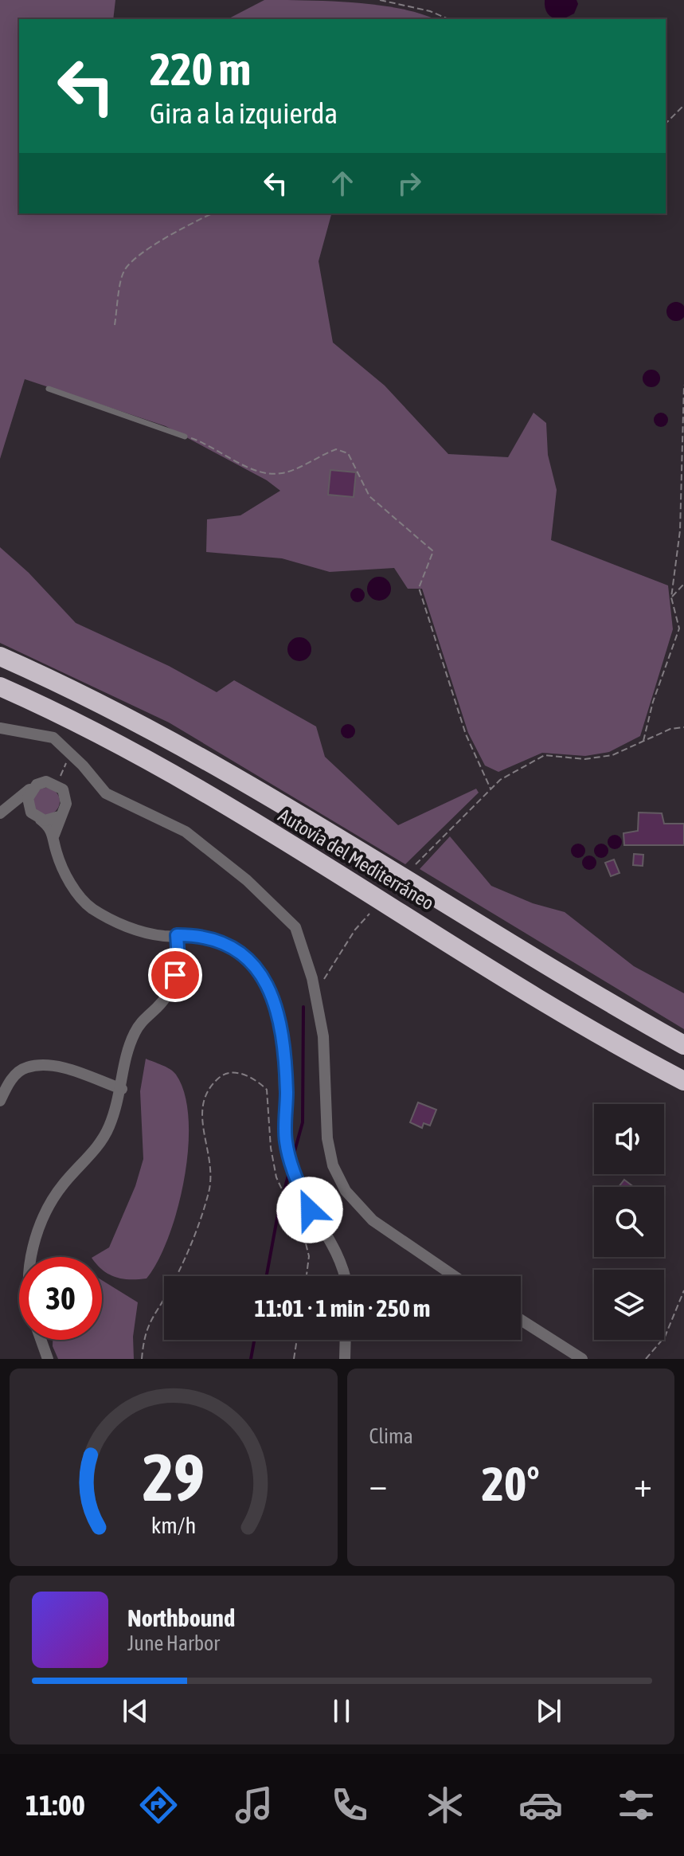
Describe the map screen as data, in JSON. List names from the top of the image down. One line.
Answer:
{"streets":{"highway":["Autovía del Mediterráneo"]},"page":{"turn":["220 m","Gira a la izquierda"],"limit":"30","trip":"11:01 · 1 min · 250 m","tile":"Clima","heat":["−","20°","+"],"song":["Northbound","June Harbor"],"tabs":"11:00","gauge":["29","km/h"]}}
